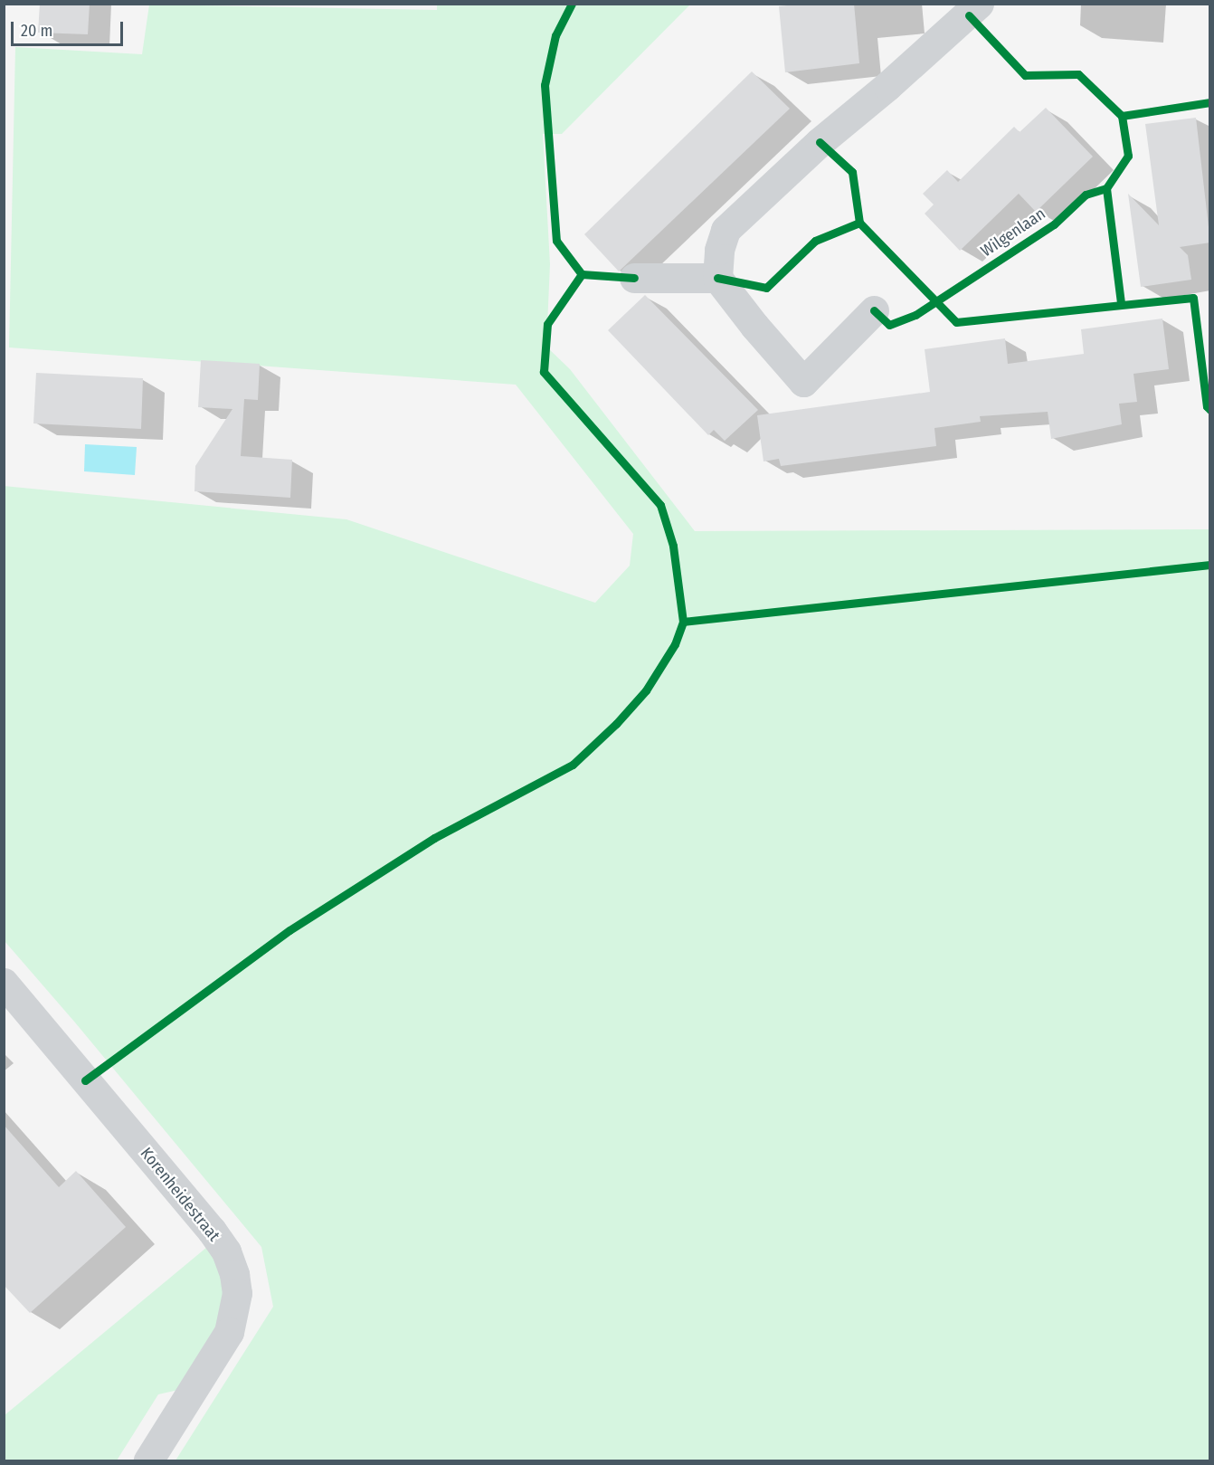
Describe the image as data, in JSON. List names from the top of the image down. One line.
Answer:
{"streets":{"street":["Korenheidestraat"],"cycle path":["Wilgenlaan"]},"scale_bar":"20 m"}
